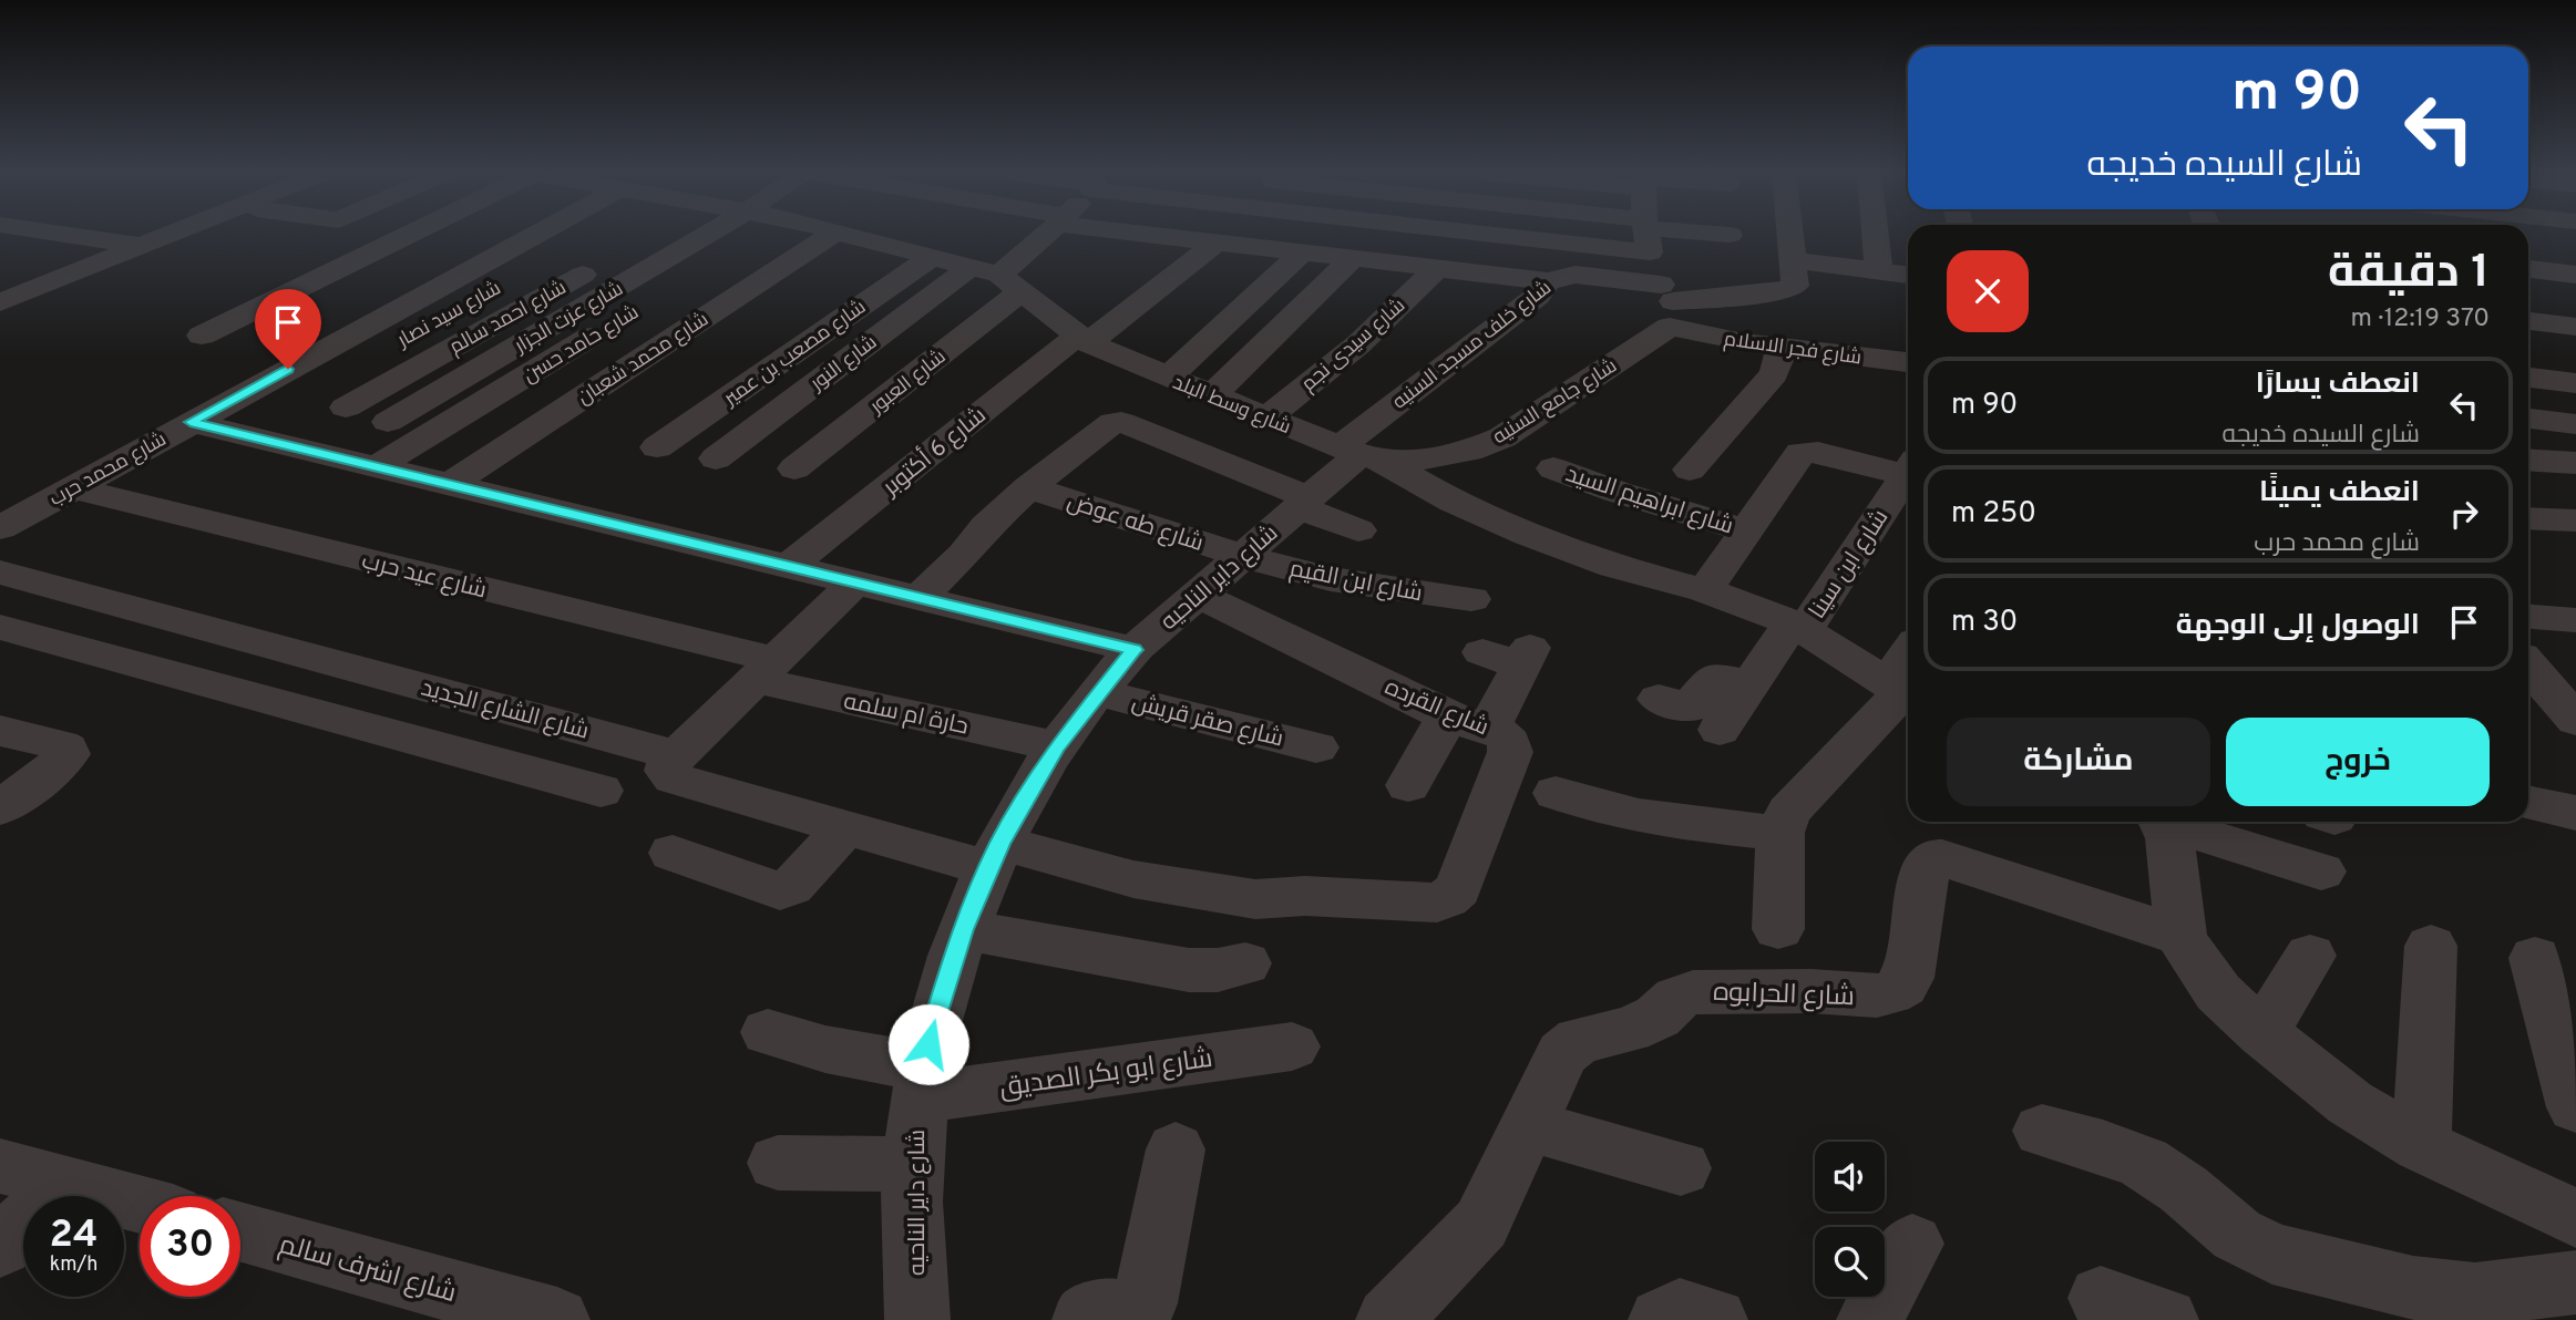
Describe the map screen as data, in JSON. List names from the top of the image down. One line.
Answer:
{"streets":{"street":["شارع سيد نصار","شارع احمد سالم","شارع عزت الجزار","شارع حامد حسن","شارع سيدى نجم","شارع خلف مسجد السنيه","شارع فجر الاسلام","شارع مصعب بن عمير","شارع محمد شعبان","شارع النور","شارع العبور","شارع جامع السنيه","شارع وسط البلد","شارع 6 أكتوبر","شارع محمد حرب","شارع ابراهيم السيد","شارع طه عوض","شارع ابن سينا","شارع عيد حرب","شارع داير الناحيه","شارع ابن القيم","شارع القرده","شارع الشارع الجديد","حارة ام سلمه","شارع صقر قريش","شارع الحرابوه","شارع ابو بكر الصديق","شارع اشرف سالم"]},"crossings":[["شارع سيدى نجم","شارع وسط البلد"],["شارع خلف مسجد السنيه","شارع فجر الاسلام"],["شارع خلف مسجد السنيه","شارع جامع السنيه"],["شارع خلف مسجد السنيه","شارع وسط البلد"],["شارع خلف مسجد السنيه","شارع داير الناحيه"],["شارع فجر الاسلام","شارع جامع السنيه"],["شارع مصعب بن عمير","شارع وسط البلد"],["شارع محمد شعبان","شارع وسط البلد"],["شارع النور","شارع العبور"],["شارع النور","شارع وسط البلد"],["شارع العبور","شارع وسط البلد"],["شارع جامع السنيه","شارع وسط البلد"],["شارع جامع السنيه","شارع داير الناحيه"],["شارع وسط البلد","شارع 6 أكتوبر"],["شارع وسط البلد","شارع ابن سينا"],["شارع وسط البلد","شارع داير الناحيه"],["شارع محمد حرب","شارع عيد حرب"],["شارع طه عوض","شارع داير الناحيه"],["شارع طه عوض","شارع ابن القيم"],["شارع عيد حرب","حارة ام سلمه"],["شارع داير الناحيه","شارع ابن القيم"],["شارع داير الناحيه","شارع القرده"],["شارع داير الناحيه","شارع الشارع الجديد"],["شارع داير الناحيه","حارة ام سلمه"],["شارع داير الناحيه","شارع صقر قريش"],["شارع داير الناحيه","شارع ابو بكر الصديق"],["شارع القرده","شارع الشارع الجديد"]],"page":{"turn":["90 m","شارع السيده خديجه"],"heading":["1 دقيقة","370 m · 12:19"],"list":[{"name":"انعطف يسارًا","note":"شارع السيده خديجه","value":"90 m"},{"name":"انعطف يمينًا","note":"شارع محمد حرب","value":"250 m"},{"name":"الوصول إلى الوجهة","value":"30 m"}],"buttons":["خروج","مشاركة"],"speed":"24 km/h","limit":"30"}}
